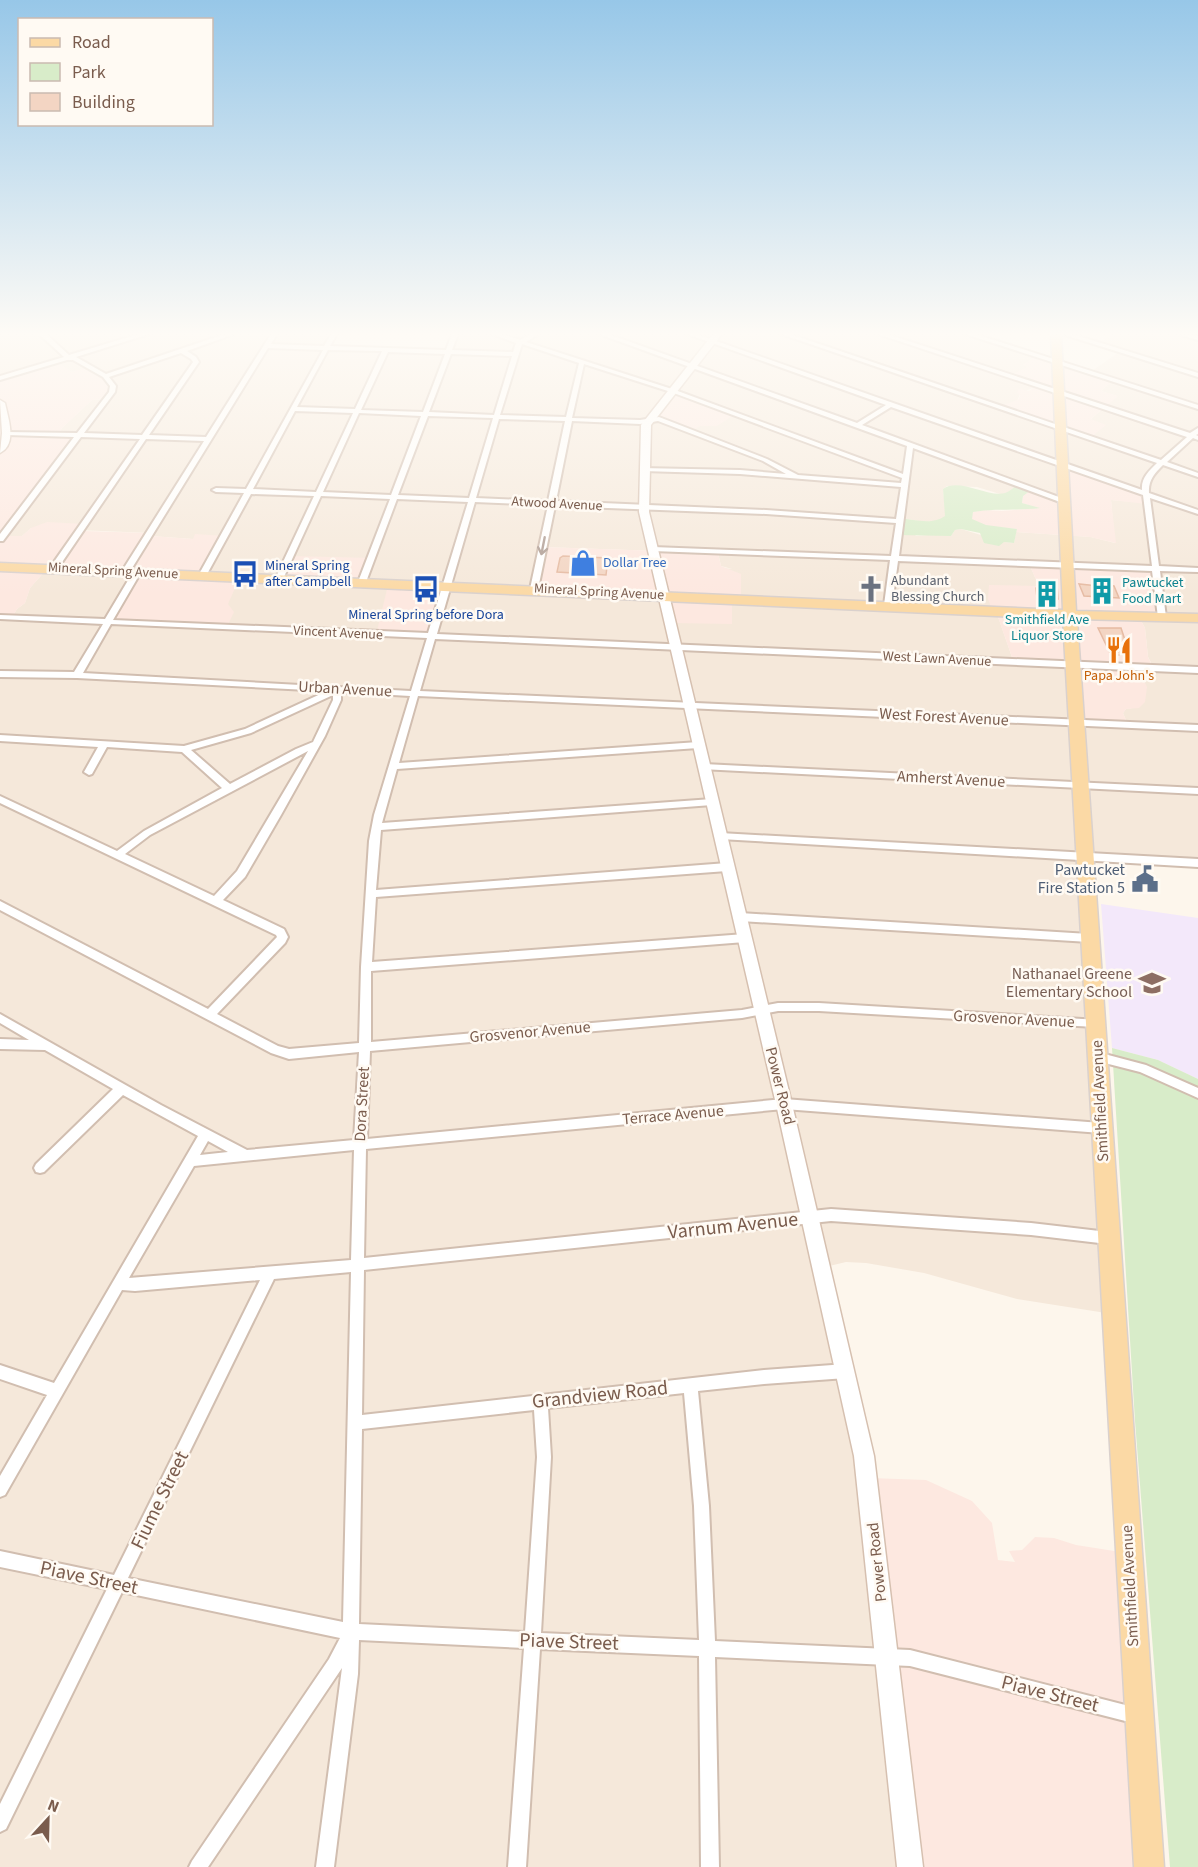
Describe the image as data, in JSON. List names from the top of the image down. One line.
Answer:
{"streets":{"main road":["Mineral Spring Avenue","Power Road","Smithfield Avenue"],"street":["Atwood Avenue","Vincent Avenue","West Lawn Avenue","Urban Avenue","West Forest Avenue","Amherst Avenue","Grosvenor Avenue","Dora Street","Terrace Avenue","Varnum Avenue","Grandview Road","Fiume Street","Piave Street"]},"crossings":[["Atwood Avenue","Power Road"],["Atwood Avenue","Dora Street"],["Mineral Spring Avenue","Power Road"],["Mineral Spring Avenue","Smithfield Avenue"],["Mineral Spring Avenue","Dora Street"],["Vincent Avenue","West Lawn Avenue"],["Vincent Avenue","Power Road"],["Vincent Avenue","Dora Street"],["West Lawn Avenue","Power Road"],["West Lawn Avenue","Smithfield Avenue"],["Urban Avenue","West Forest Avenue"],["Urban Avenue","Power Road"],["Urban Avenue","Dora Street"],["West Forest Avenue","Power Road"],["West Forest Avenue","Smithfield Avenue"],["Amherst Avenue","Power Road"],["Amherst Avenue","Smithfield Avenue"],["Grosvenor Avenue","Power Road"],["Grosvenor Avenue","Smithfield Avenue"],["Grosvenor Avenue","Dora Street"],["Power Road","Terrace Avenue"],["Power Road","Varnum Avenue"],["Power Road","Grandview Road"],["Power Road","Piave Street"],["Smithfield Avenue","Terrace Avenue"],["Smithfield Avenue","Varnum Avenue"],["Smithfield Avenue","Piave Street"],["Dora Street","Terrace Avenue"],["Dora Street","Varnum Avenue"],["Dora Street","Grandview Road"],["Dora Street","Piave Street"],["Varnum Avenue","Fiume Street"],["Fiume Street","Piave Street"]],"places":{"shop":["Dollar Tree"],"bus stop":["Mineral Spring after Campbell","Mineral Spring before Dora"],"church":["Abundant Blessing Church"],"building":["Pawtucket Food Mart","Smithfield Ave Liquor Store"],"restaurant":["Papa John's"],"public building":["Pawtucket Fire Station 5"],"school or university":["Nathanael Greene Elementary School"]},"legend":["Road","Park","Building"],"north":"top"}
